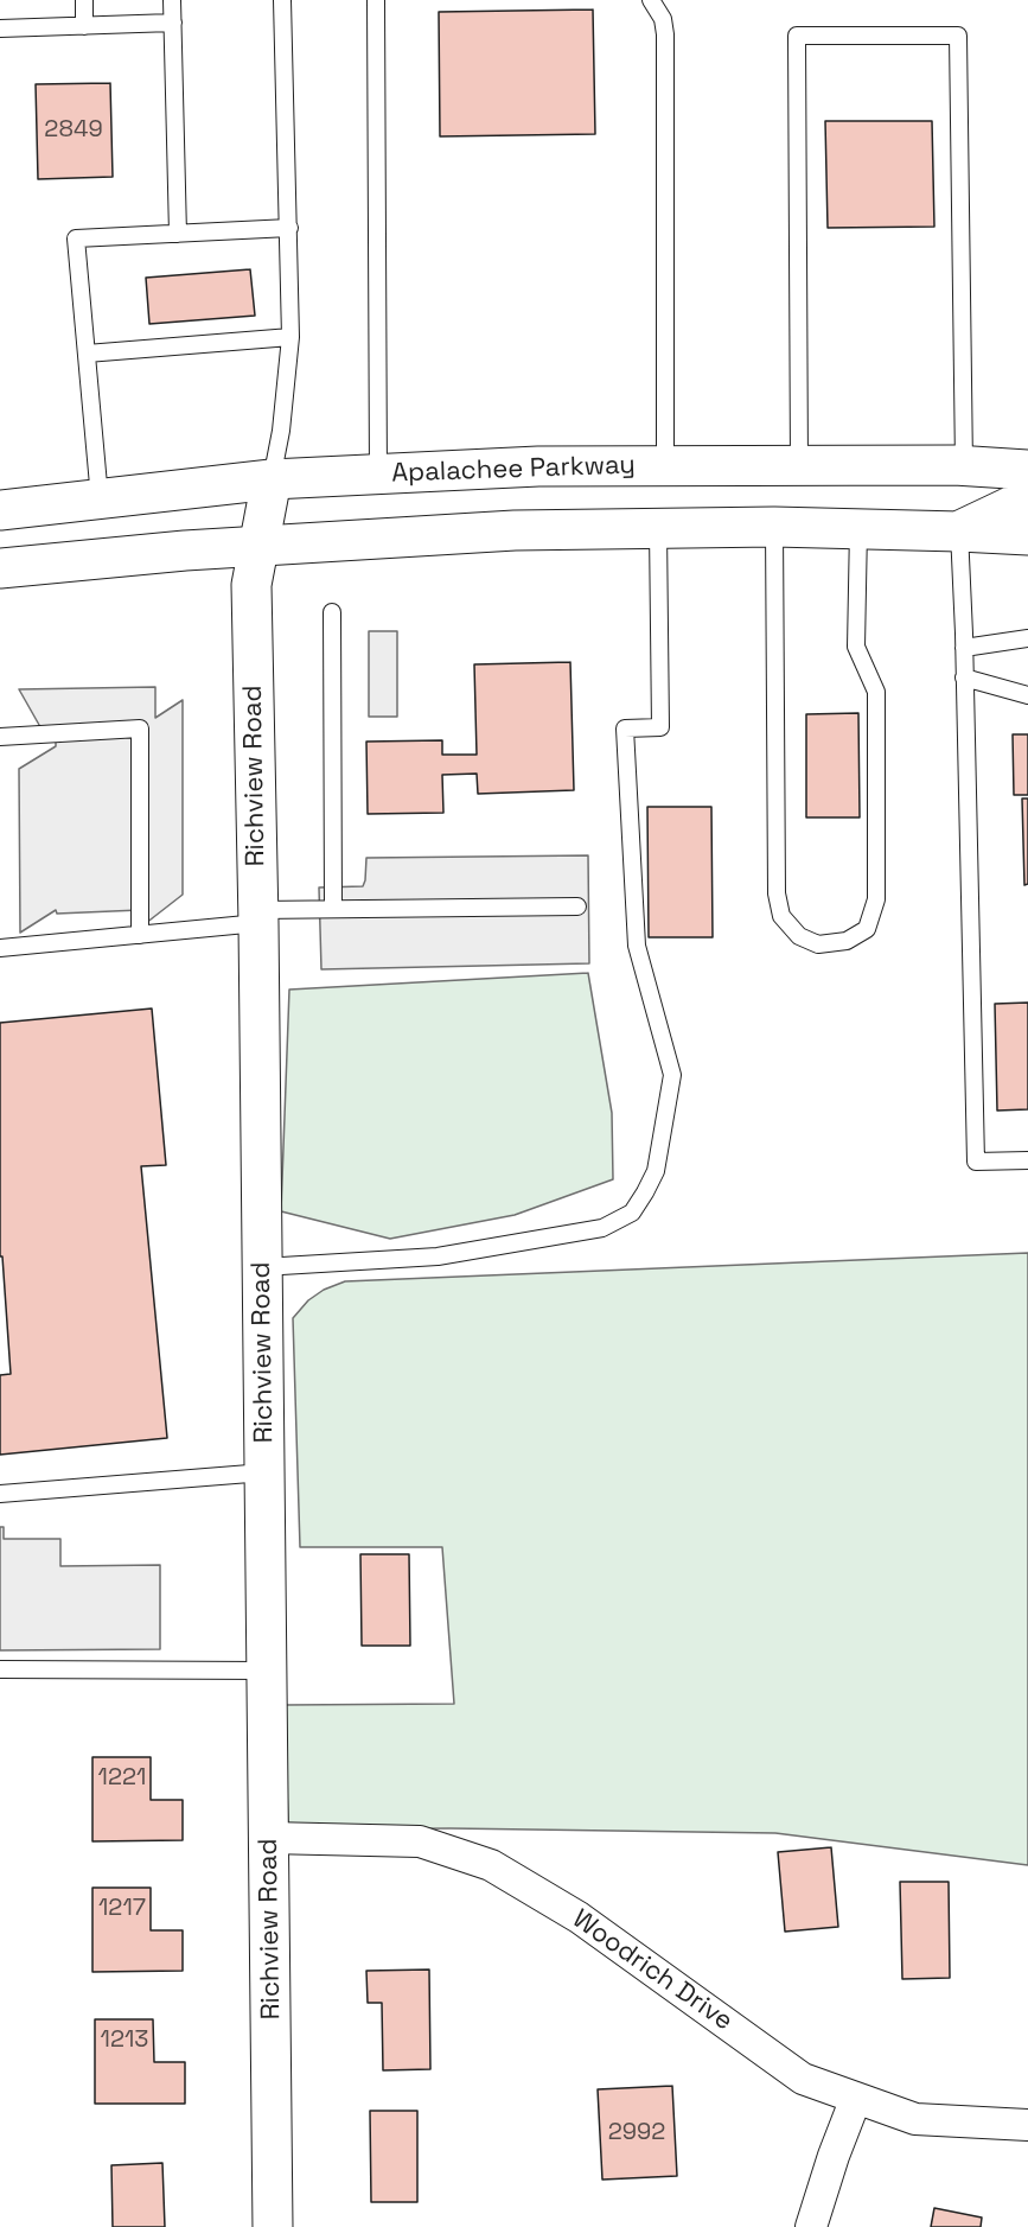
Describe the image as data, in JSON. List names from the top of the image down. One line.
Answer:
{"streets":{"main road":["Apalachee Parkway","Richview Road"],"street":["Woodrich Drive"]},"crossings":[["Apalachee Parkway","Richview Road"],["Richview Road","Woodrich Drive"]],"house_numbers":["2849","1221","1217","1213","2992"]}
